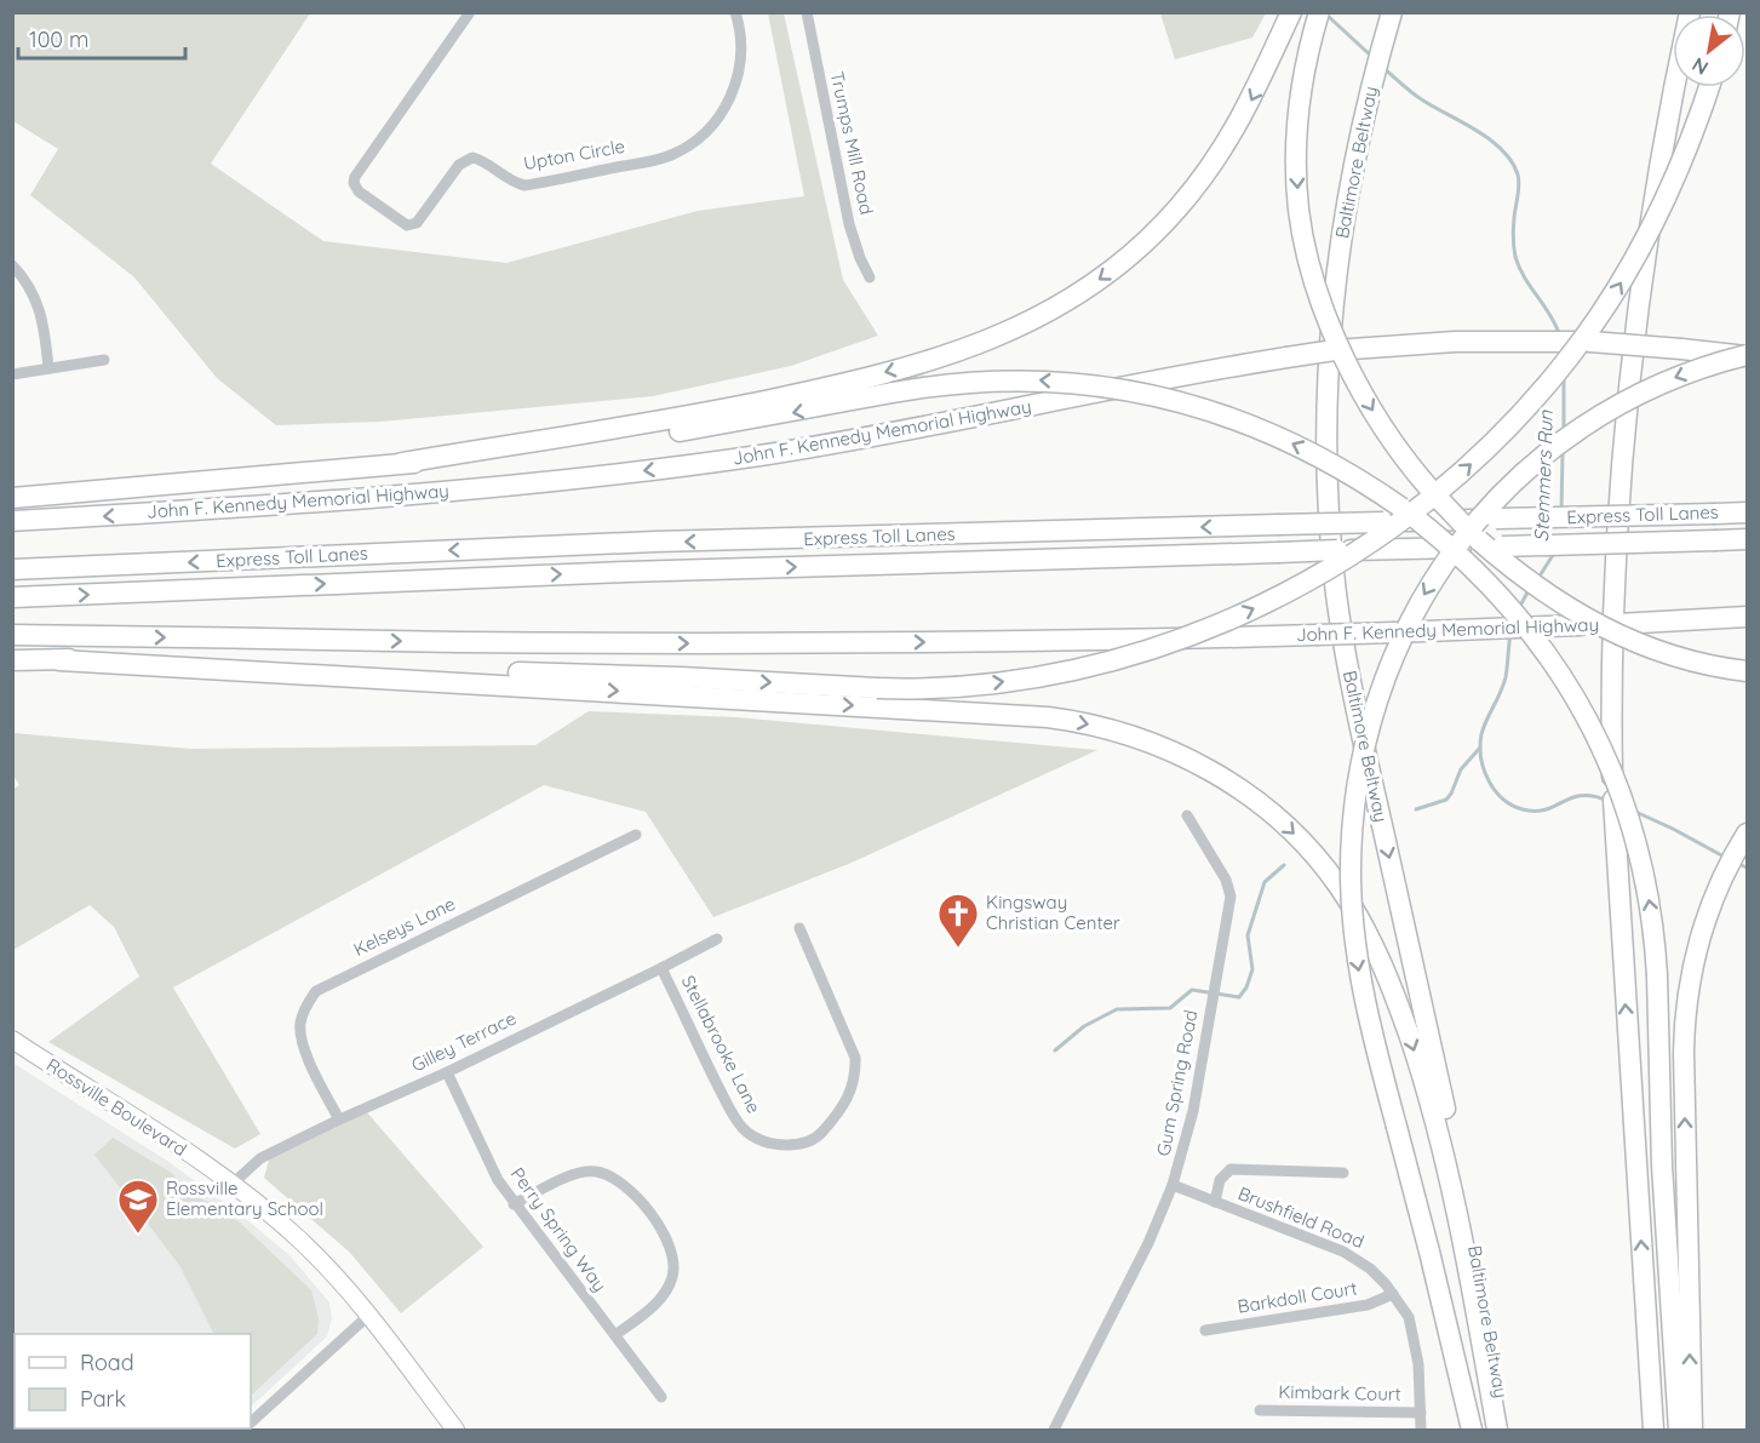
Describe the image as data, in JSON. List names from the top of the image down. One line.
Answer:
{"streets":{"highway":["Baltimore Beltway","John F. Kennedy Memorial Highway","Express Toll Lanes"],"main road":["Rossville Boulevard"],"street":["Trumps Mill Road","Upton Circle","Kelseys Lane","Gilley Terrace","Stellabrooke Lane","Gum Spring Road","Brushfield Road","Perry Spring Way","Barkdoll Court","Kimbark Court"]},"crossings":[["Kelseys Lane","Gilley Terrace"],["Gilley Terrace","Stellabrooke Lane"],["Gilley Terrace","Rossville Boulevard"],["Gilley Terrace","Perry Spring Way"],["Gum Spring Road","Brushfield Road"],["Brushfield Road","Barkdoll Court"],["Brushfield Road","Kimbark Court"]],"one_way":["Baltimore Beltway"],"water":["Stemmers Run"],"places":{"church":["Kingsway Christian Center"],"school or university":["Rossville Elementary School"]},"legend":["Road","Park"],"scale_bar":"100 m","north":"bottom left"}
